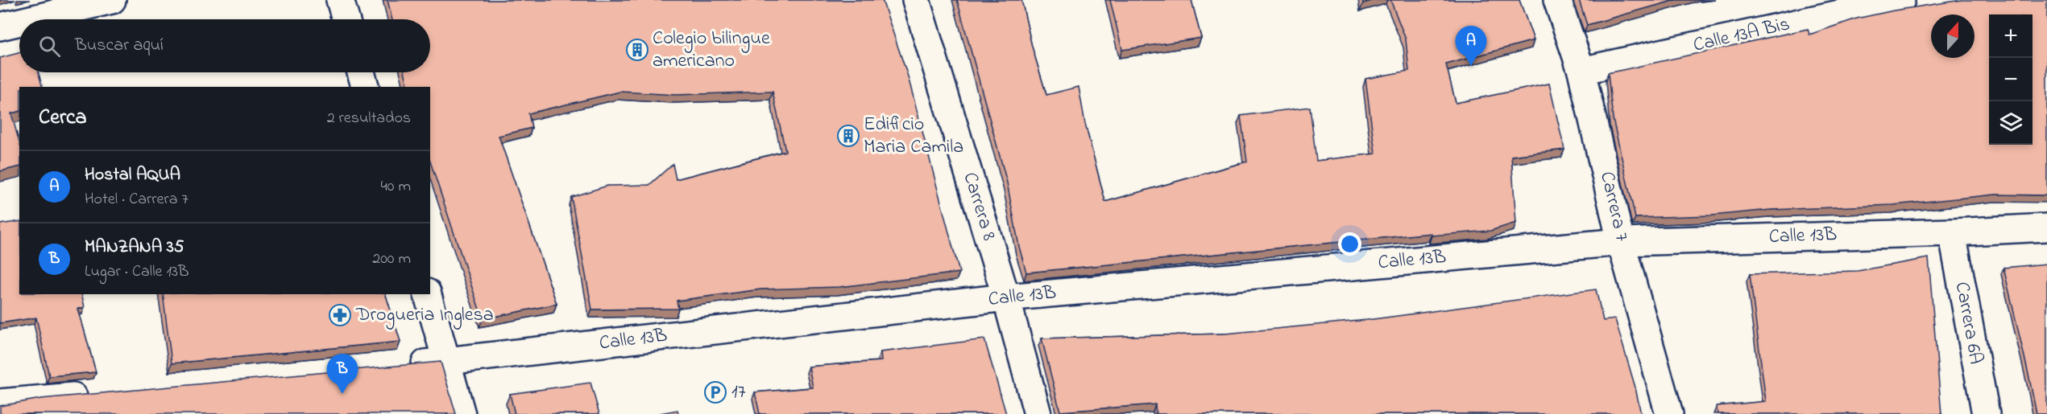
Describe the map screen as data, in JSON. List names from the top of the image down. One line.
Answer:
{"streets":{"street":["Calle 13A Bis","Carrera 8","Carrera 7","Calle 13B","Carrera 6A"]},"crossings":[["Calle 13A Bis","Carrera 7"],["Carrera 8","Calle 13B"],["Carrera 7","Calle 13B"],["Calle 13B","Carrera 6A"]],"places":{"building":["Colegio bilingue americano","Edificio Maria Camila"],"pharmacy":["Drogueria Inglesa"],"parking":["17"]},"north":"top","page":{"map_buttons":["+","−"],"search":"Buscar aquí","pins":["A","B"],"heading":["Cerca","2 resultados"],"list":[{"mark":"A","name":"Hostal AQUA","note":"Hotel · Carrera 7","value":"40 m"},{"mark":"B","name":"MANZANA 35","note":"Lugar · Calle 13B","value":"200 m"}]}}
